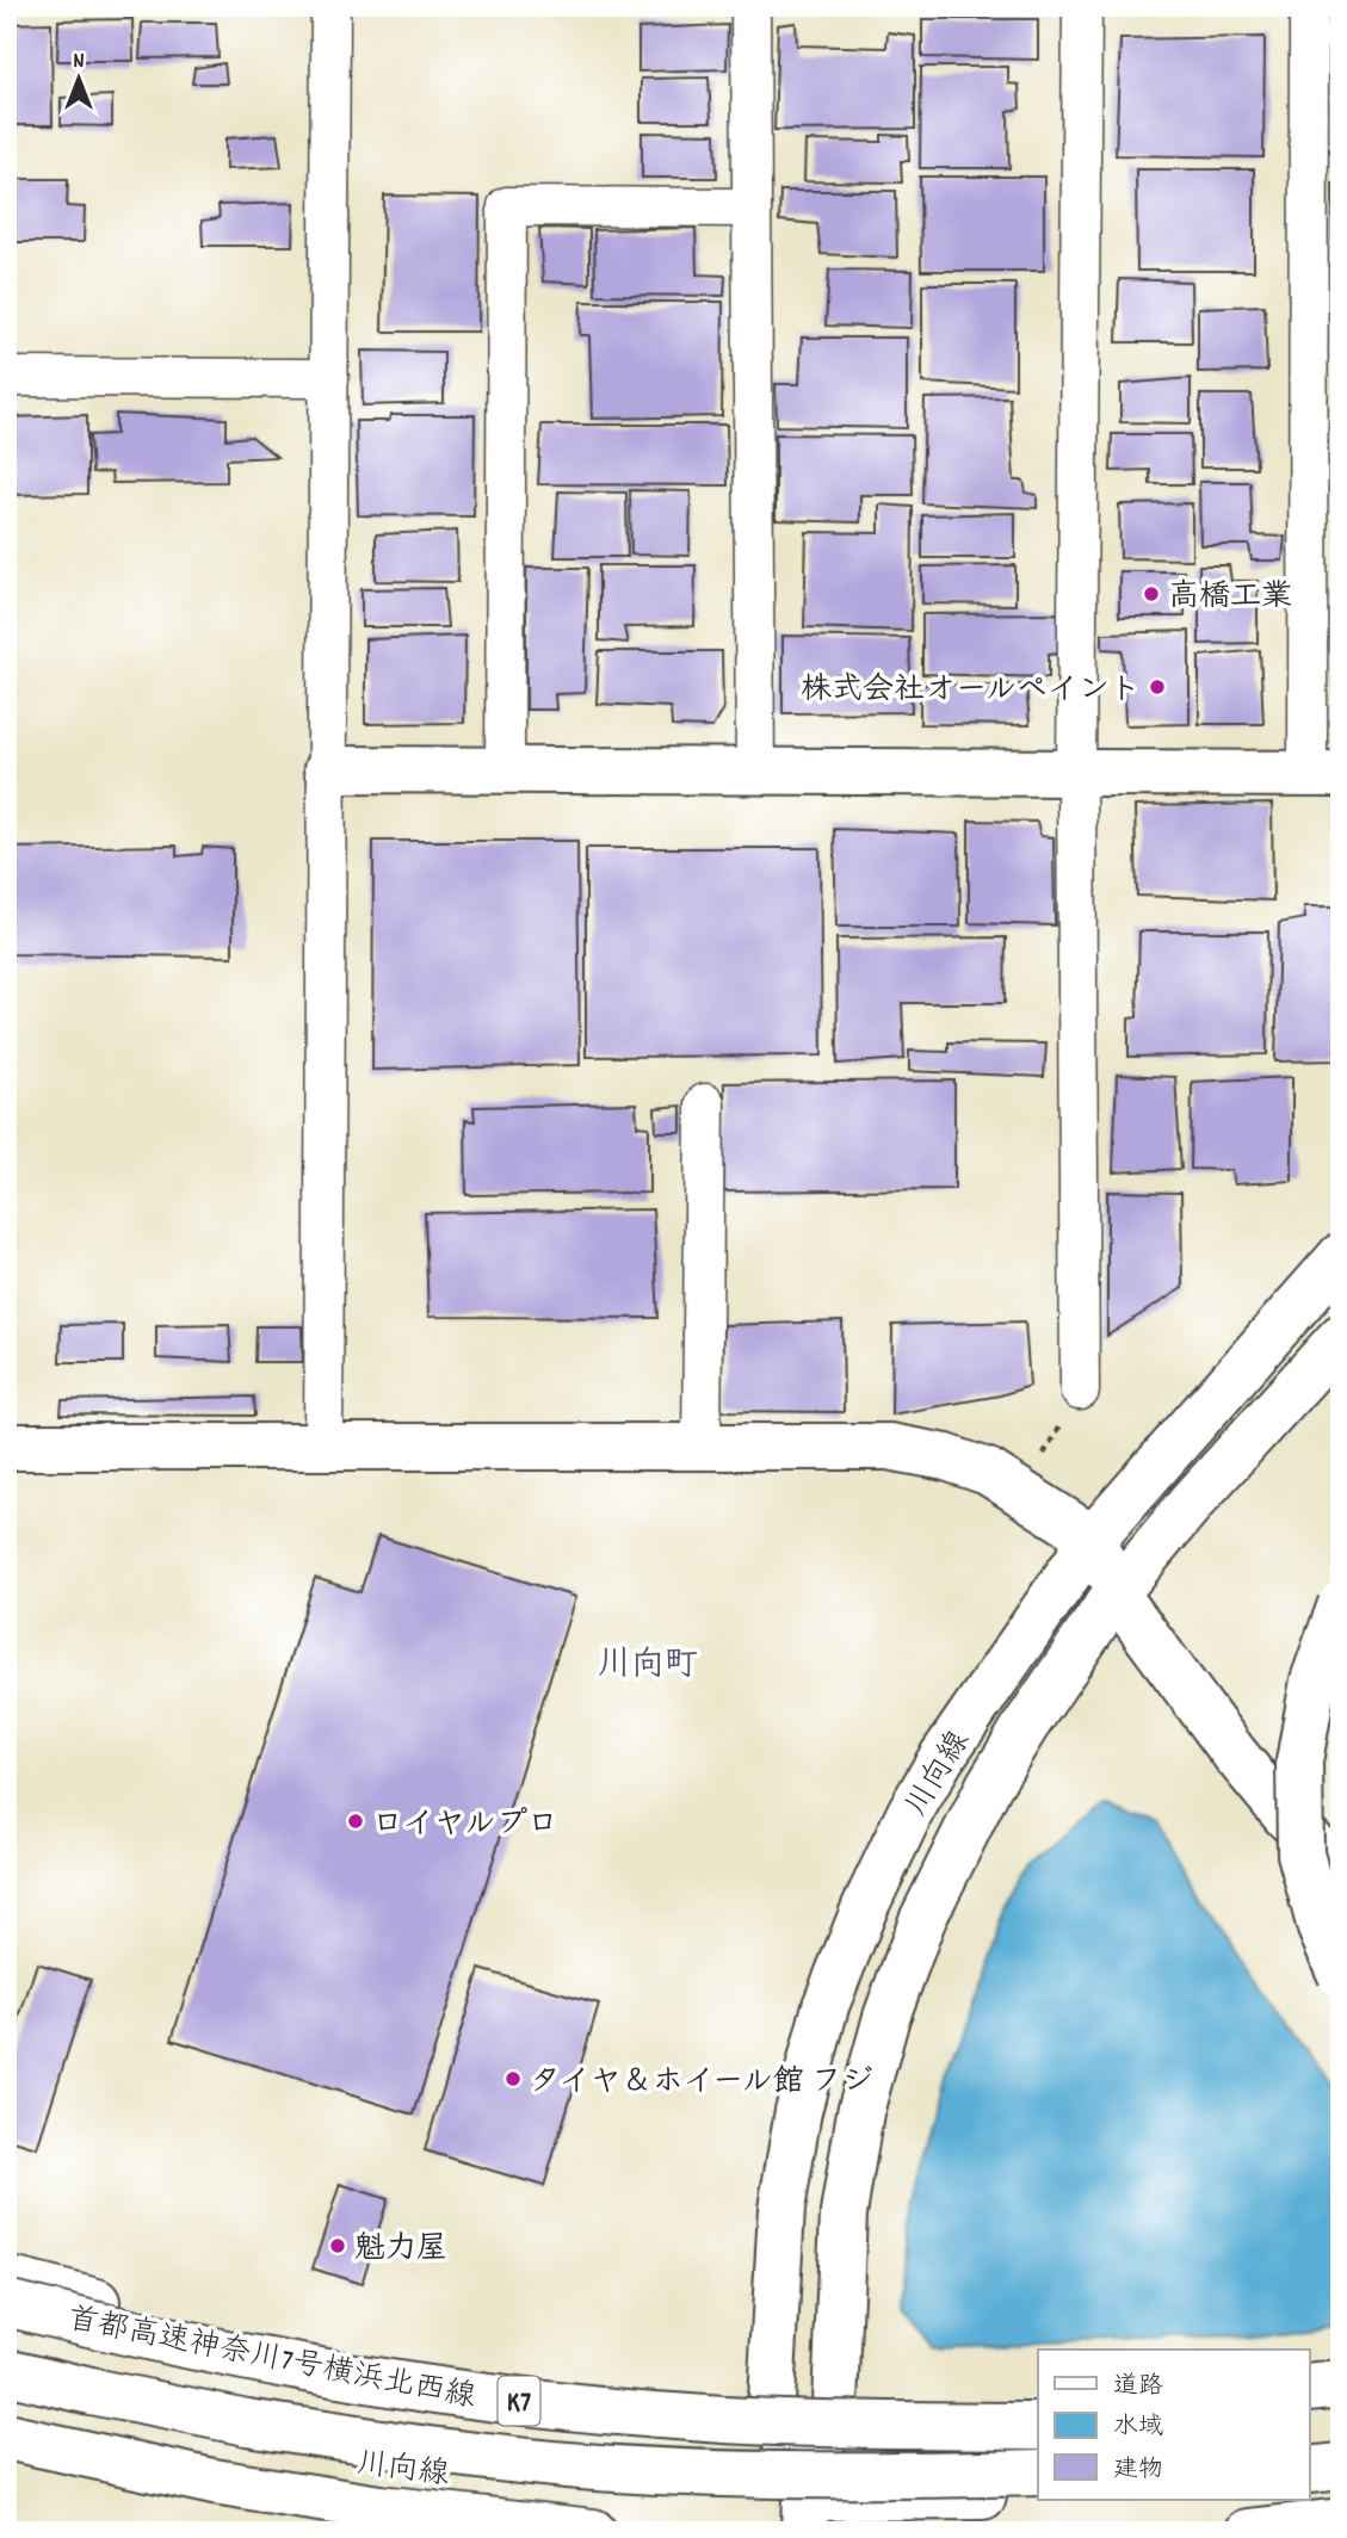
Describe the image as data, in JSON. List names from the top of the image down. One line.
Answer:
{"streets":{"main road":["川向線","首都高速神奈川7号横浜北西線","K7"]},"districts":["川向町"],"places":["高橋工業","株式会社オールペイント","ロイヤルプロ","タイヤ＆ホイール館 フジ","魁力屋"],"legend":["道路","水域","建物"],"north":"top"}
